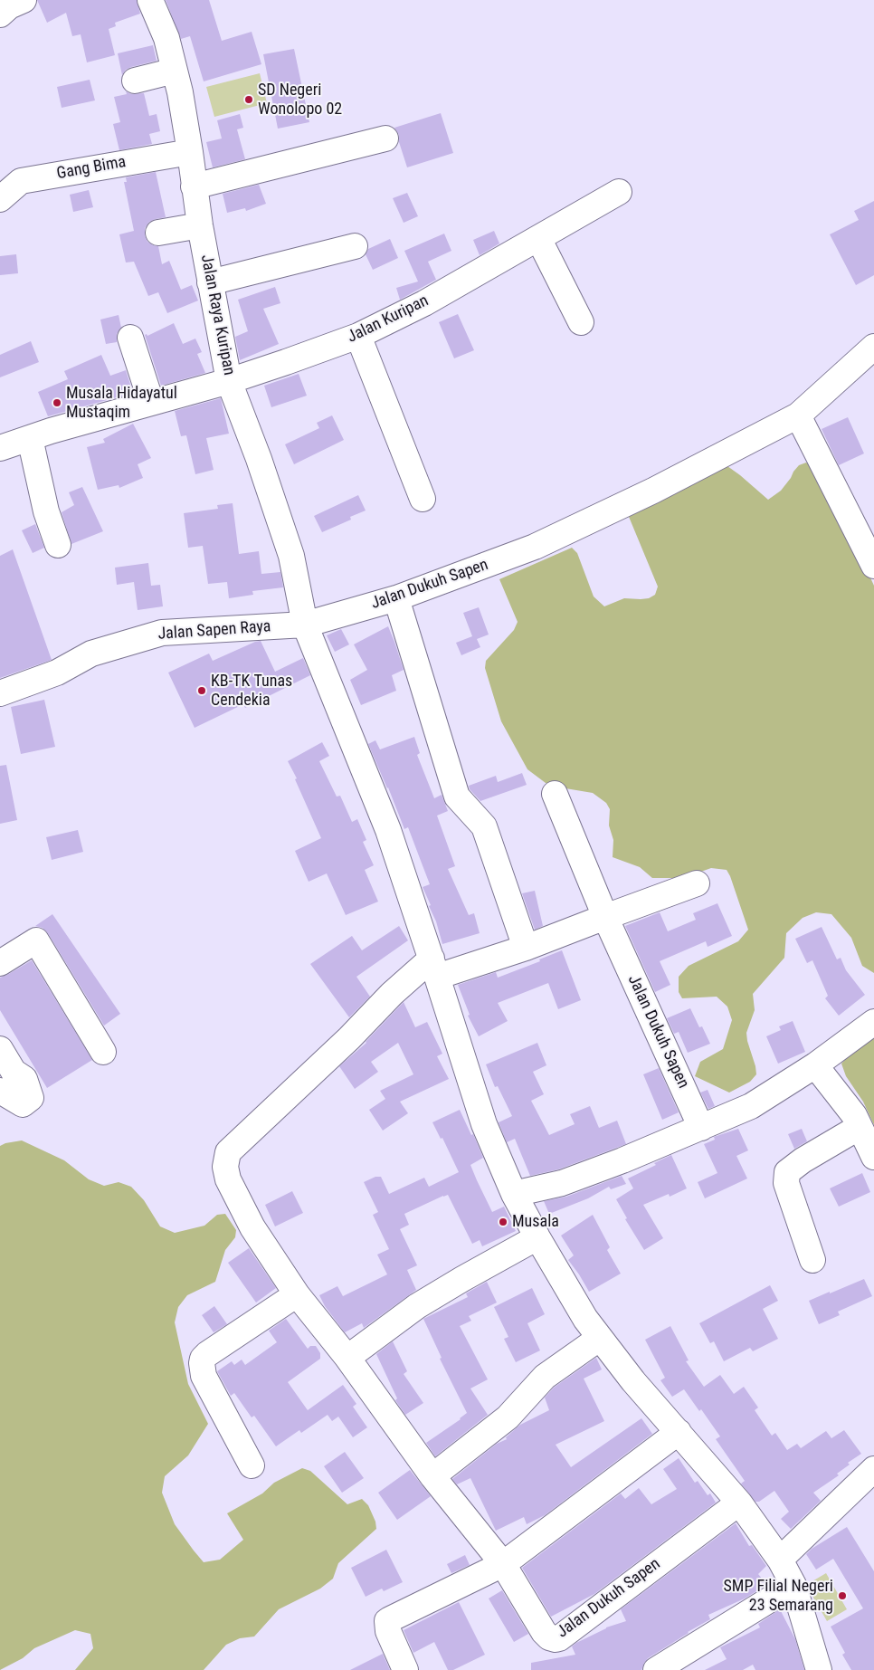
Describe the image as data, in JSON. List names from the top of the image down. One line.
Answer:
{"streets":{"street":["Gang Bima","Jalan Raya Kuripan","Jalan Kuripan","Jalan Dukuh Sapen","Jalan Sapen Raya"]},"crossings":[["Gang Bima","Jalan Raya Kuripan"],["Jalan Raya Kuripan","Jalan Kuripan"],["Jalan Raya Kuripan","Jalan Dukuh Sapen"],["Jalan Raya Kuripan","Jalan Sapen Raya"],["Jalan Dukuh Sapen","Jalan Sapen Raya"]],"places":["SD Negeri Wonolopo 02","Musala Hidayatul Mustaqim","KB-TK Tunas Cendekia","Musala","SMP Filial Negeri 23 Semarang"]}
